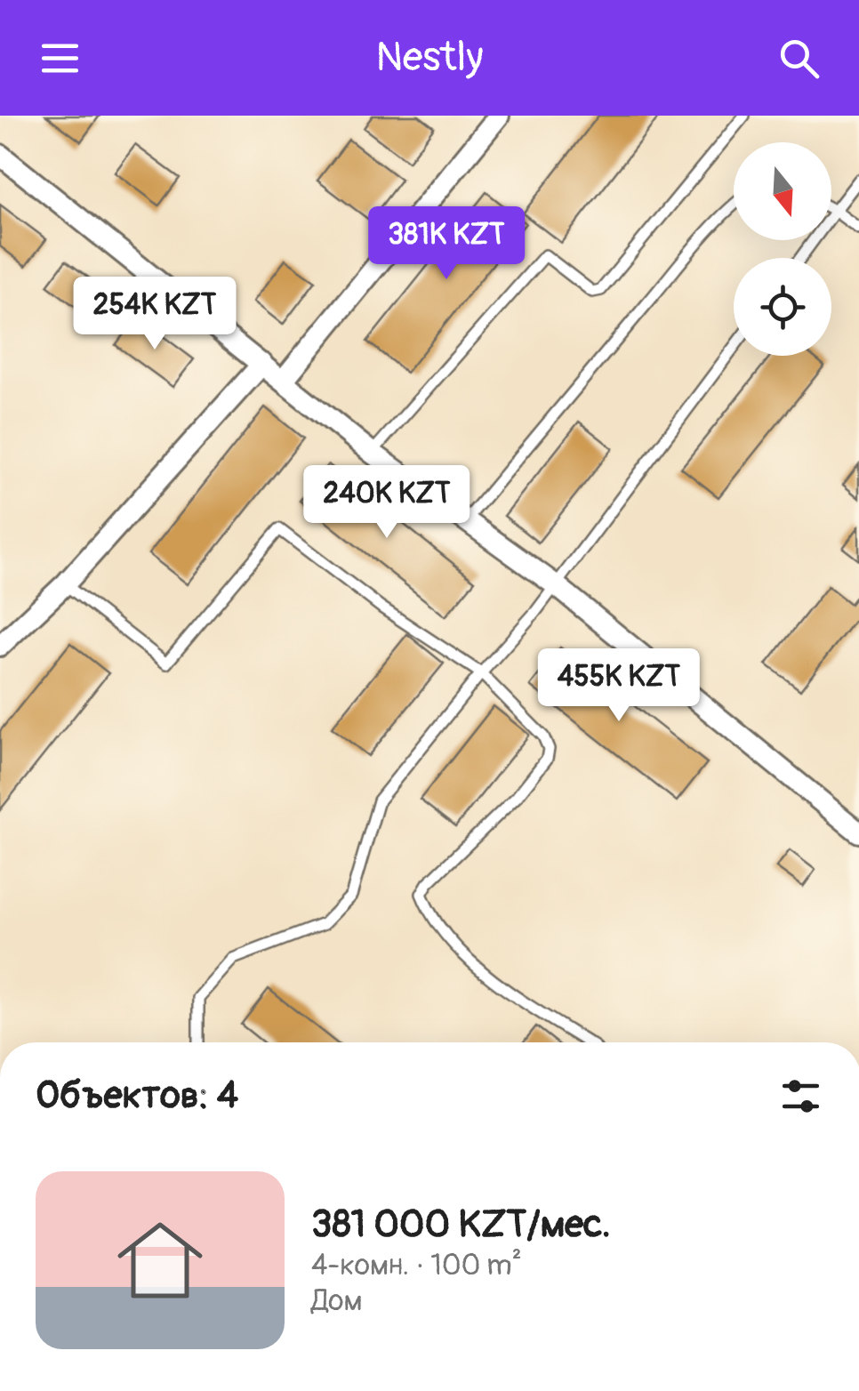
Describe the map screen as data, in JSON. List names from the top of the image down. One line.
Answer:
{"north":"bottom","page":{"header":"Nestly","price":["381K KZT","254K KZT","240K KZT","455K KZT"],"heading":"Объектов: 4","list":[{"name":"381 000 KZT/мес.","note":"4-комн. · 100 m² · Дом"}]}}
